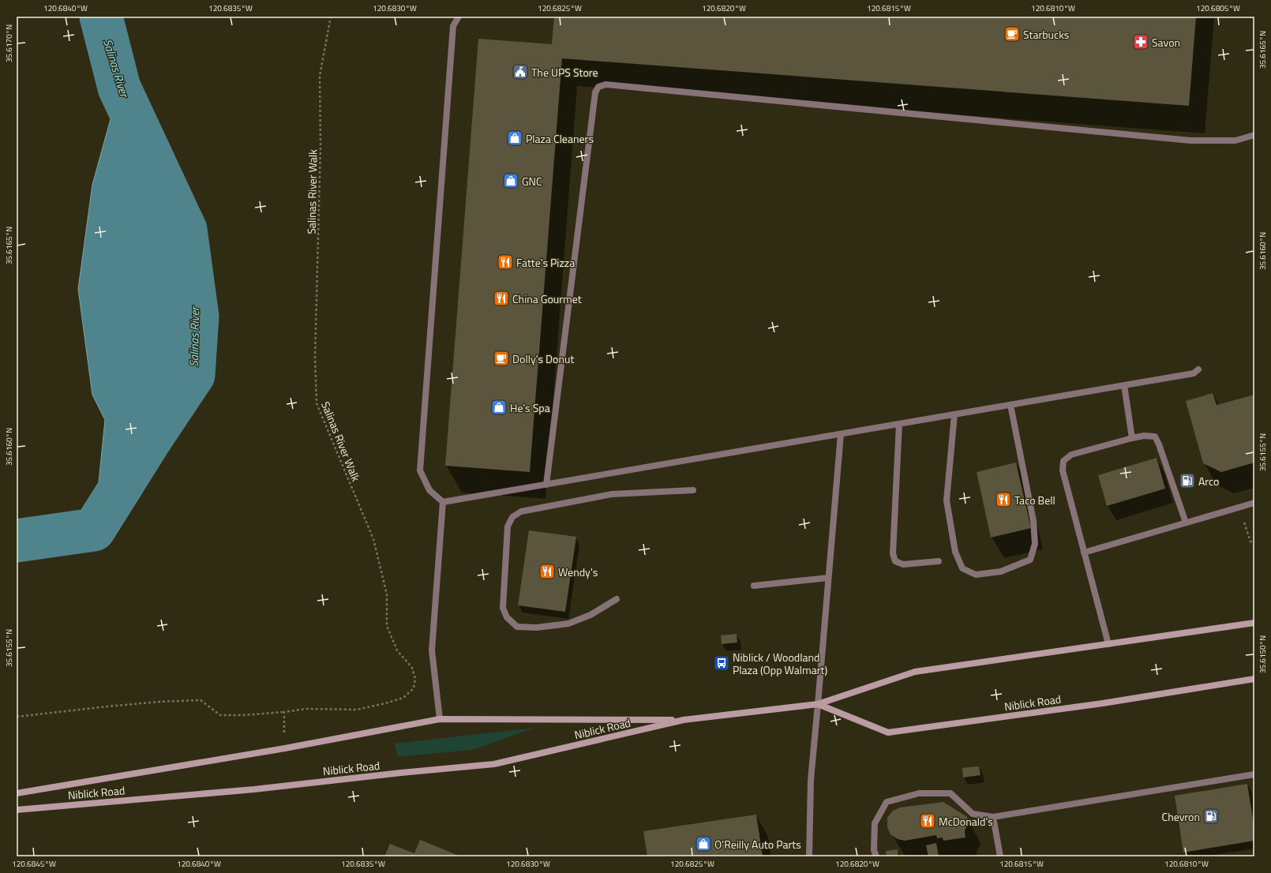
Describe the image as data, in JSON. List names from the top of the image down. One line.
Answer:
{"streets":{"main road":["Niblick Road"],"path":["Salinas River Walk"]},"water":["Salinas River"],"places":{"cafe":["Starbucks","Dolly's Donut"],"pharmacy":["Savon"],"public building":["The UPS Store"],"shop":["Plaza Cleaners","GNC","He's Spa","O'Reilly Auto Parts"],"restaurant":["Fatte's Pizza","China Gourmet","Taco Bell","Wendy's","McDonald's"],"fuel station":["Arco","Chevron"],"bus stop":["Niblick / Woodland Plaza (Opp Walmart)"]},"coordinates":["120.6840°W","120.6835°W","120.6830°W","120.6825°W","120.6820°W","120.6815°W","120.6810°W","120.6805°W","35.6170°N","35.6165°N","35.6160°N","35.6155°N","35.6150°N","120.6845°W"]}
